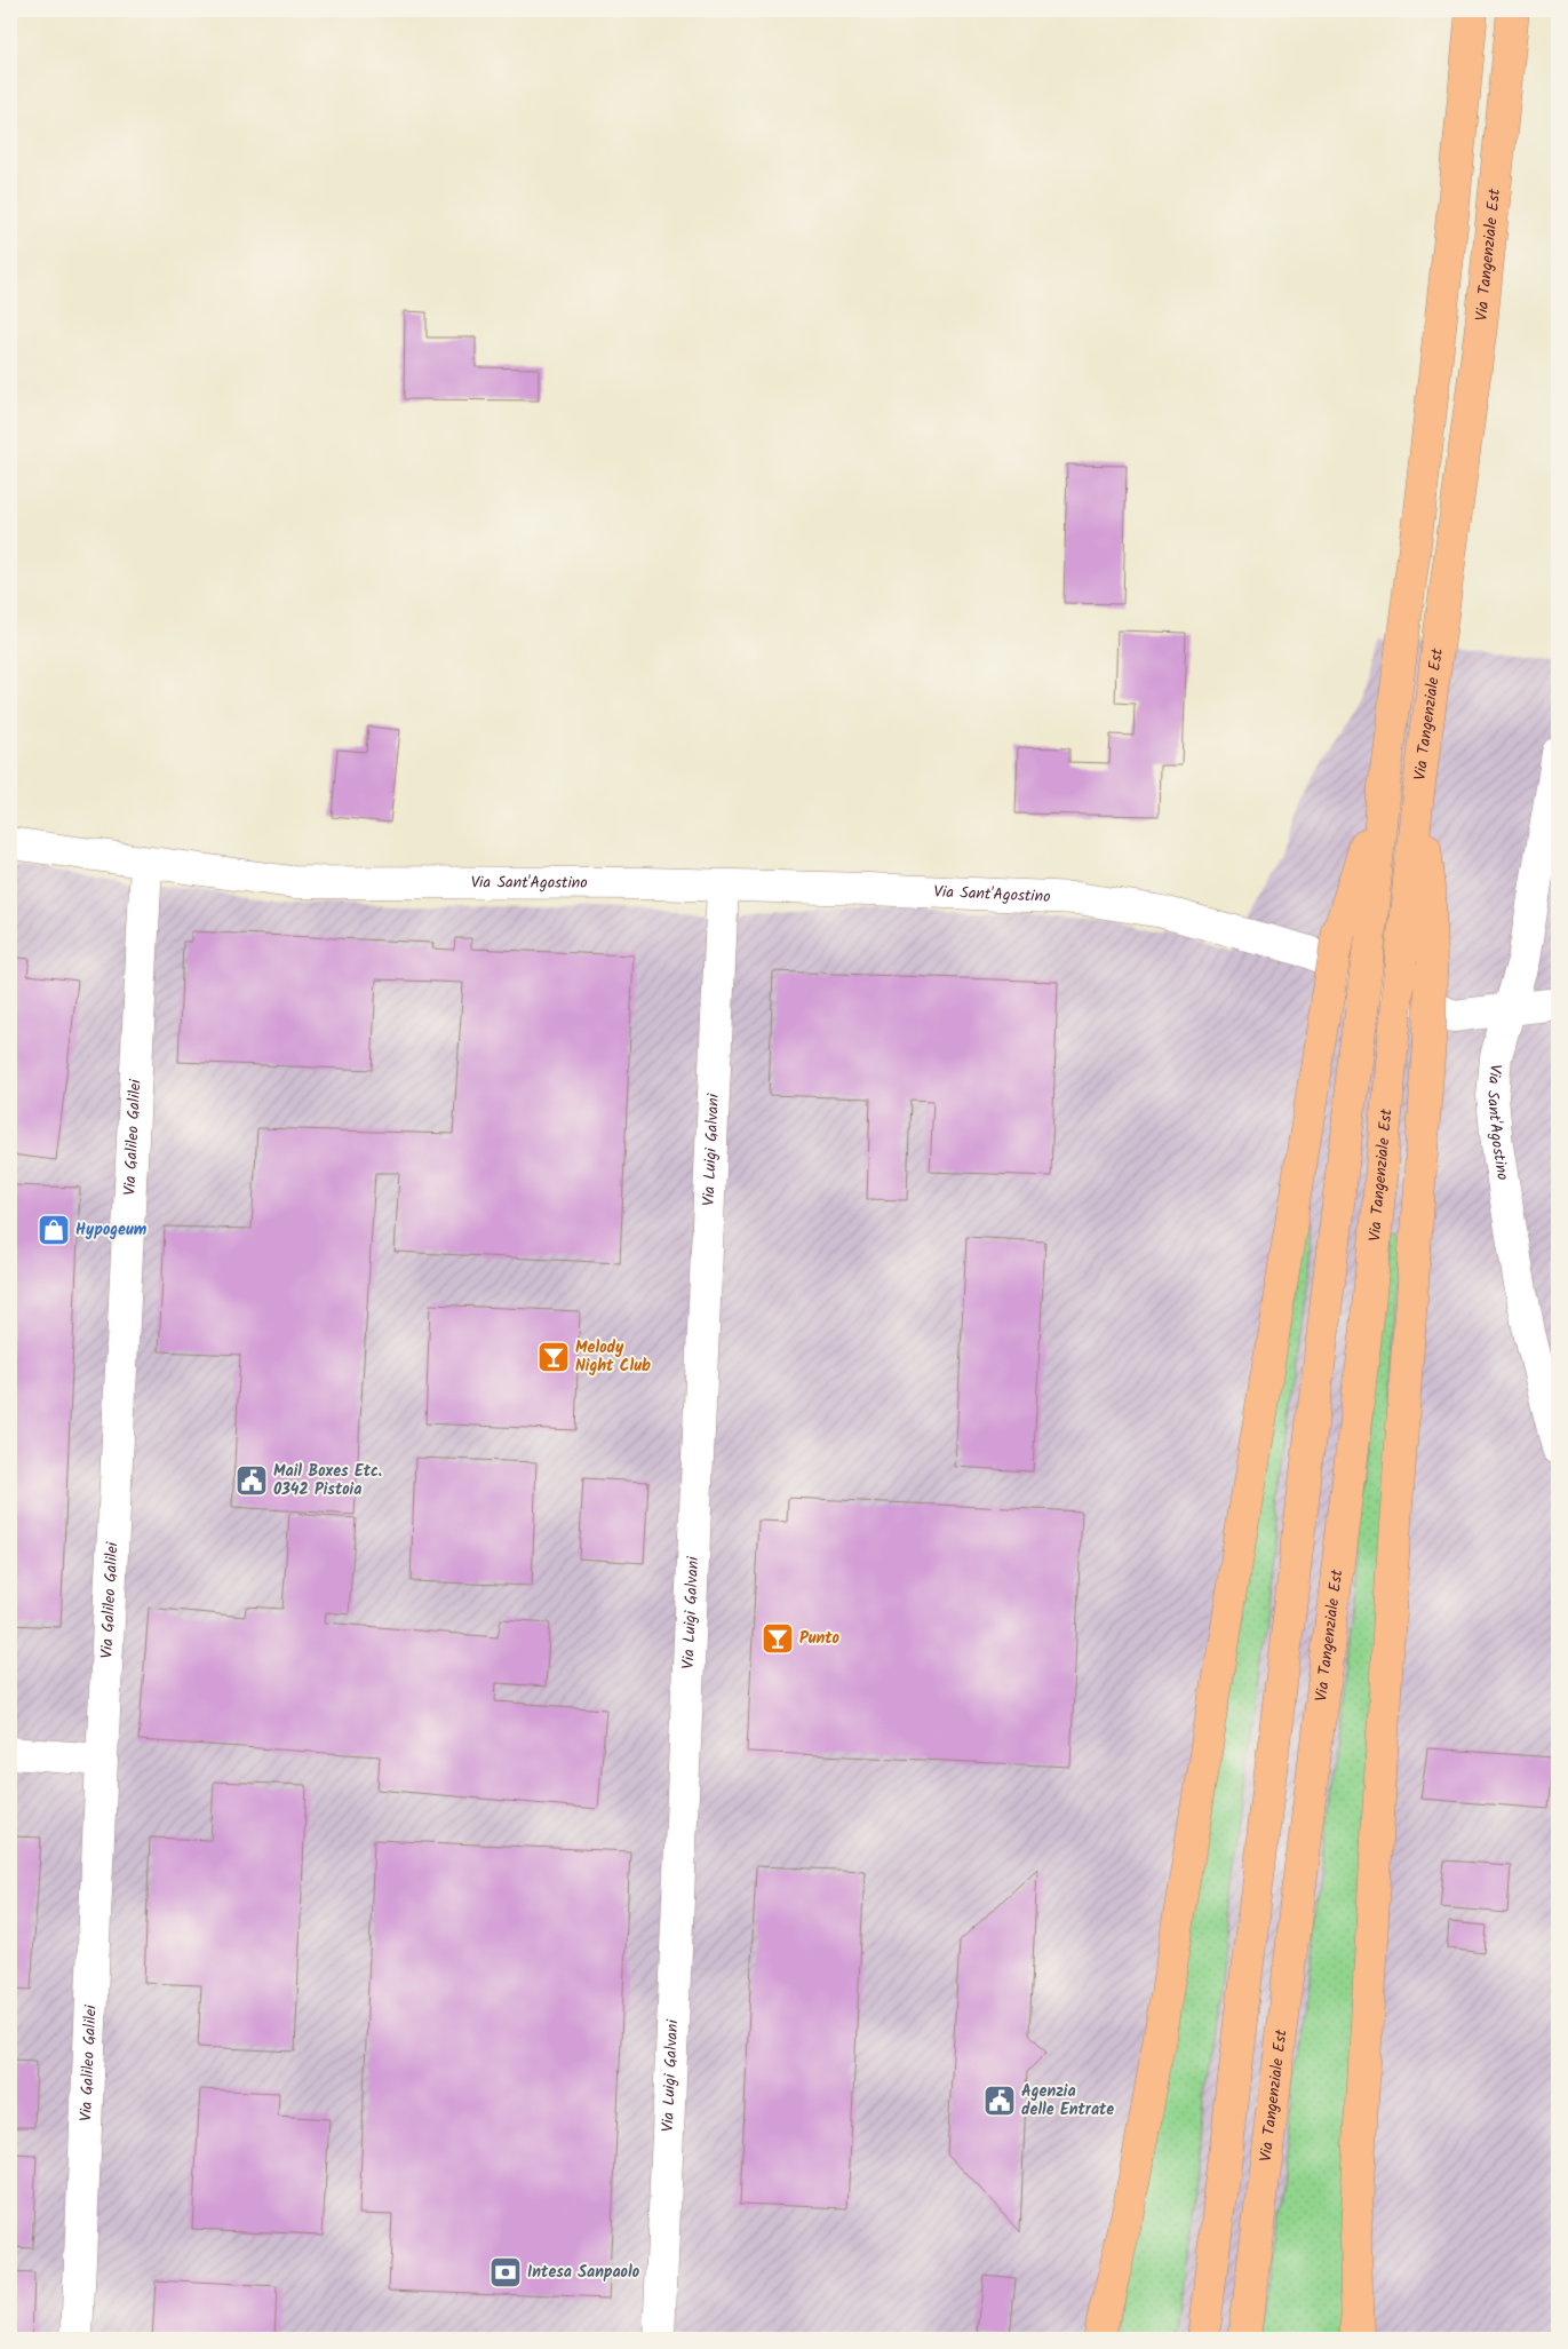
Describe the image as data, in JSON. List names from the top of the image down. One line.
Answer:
{"streets":{"main road":["Via Tangenziale Est"],"street":["Via Sant'Agostino","Via Galileo Galilei","Via Luigi Galvani"]},"crossings":[["Via Sant'Agostino","Via Galileo Galilei"],["Via Sant'Agostino","Via Luigi Galvani"]],"places":{"shop":["Hypogeum"],"bar":["Melody Night Club","Punto"],"public building":["Mail Boxes Etc. 0342 Pistoia","Agenzia delle Entrate"],"bank":["Intesa Sanpaolo"]}}
